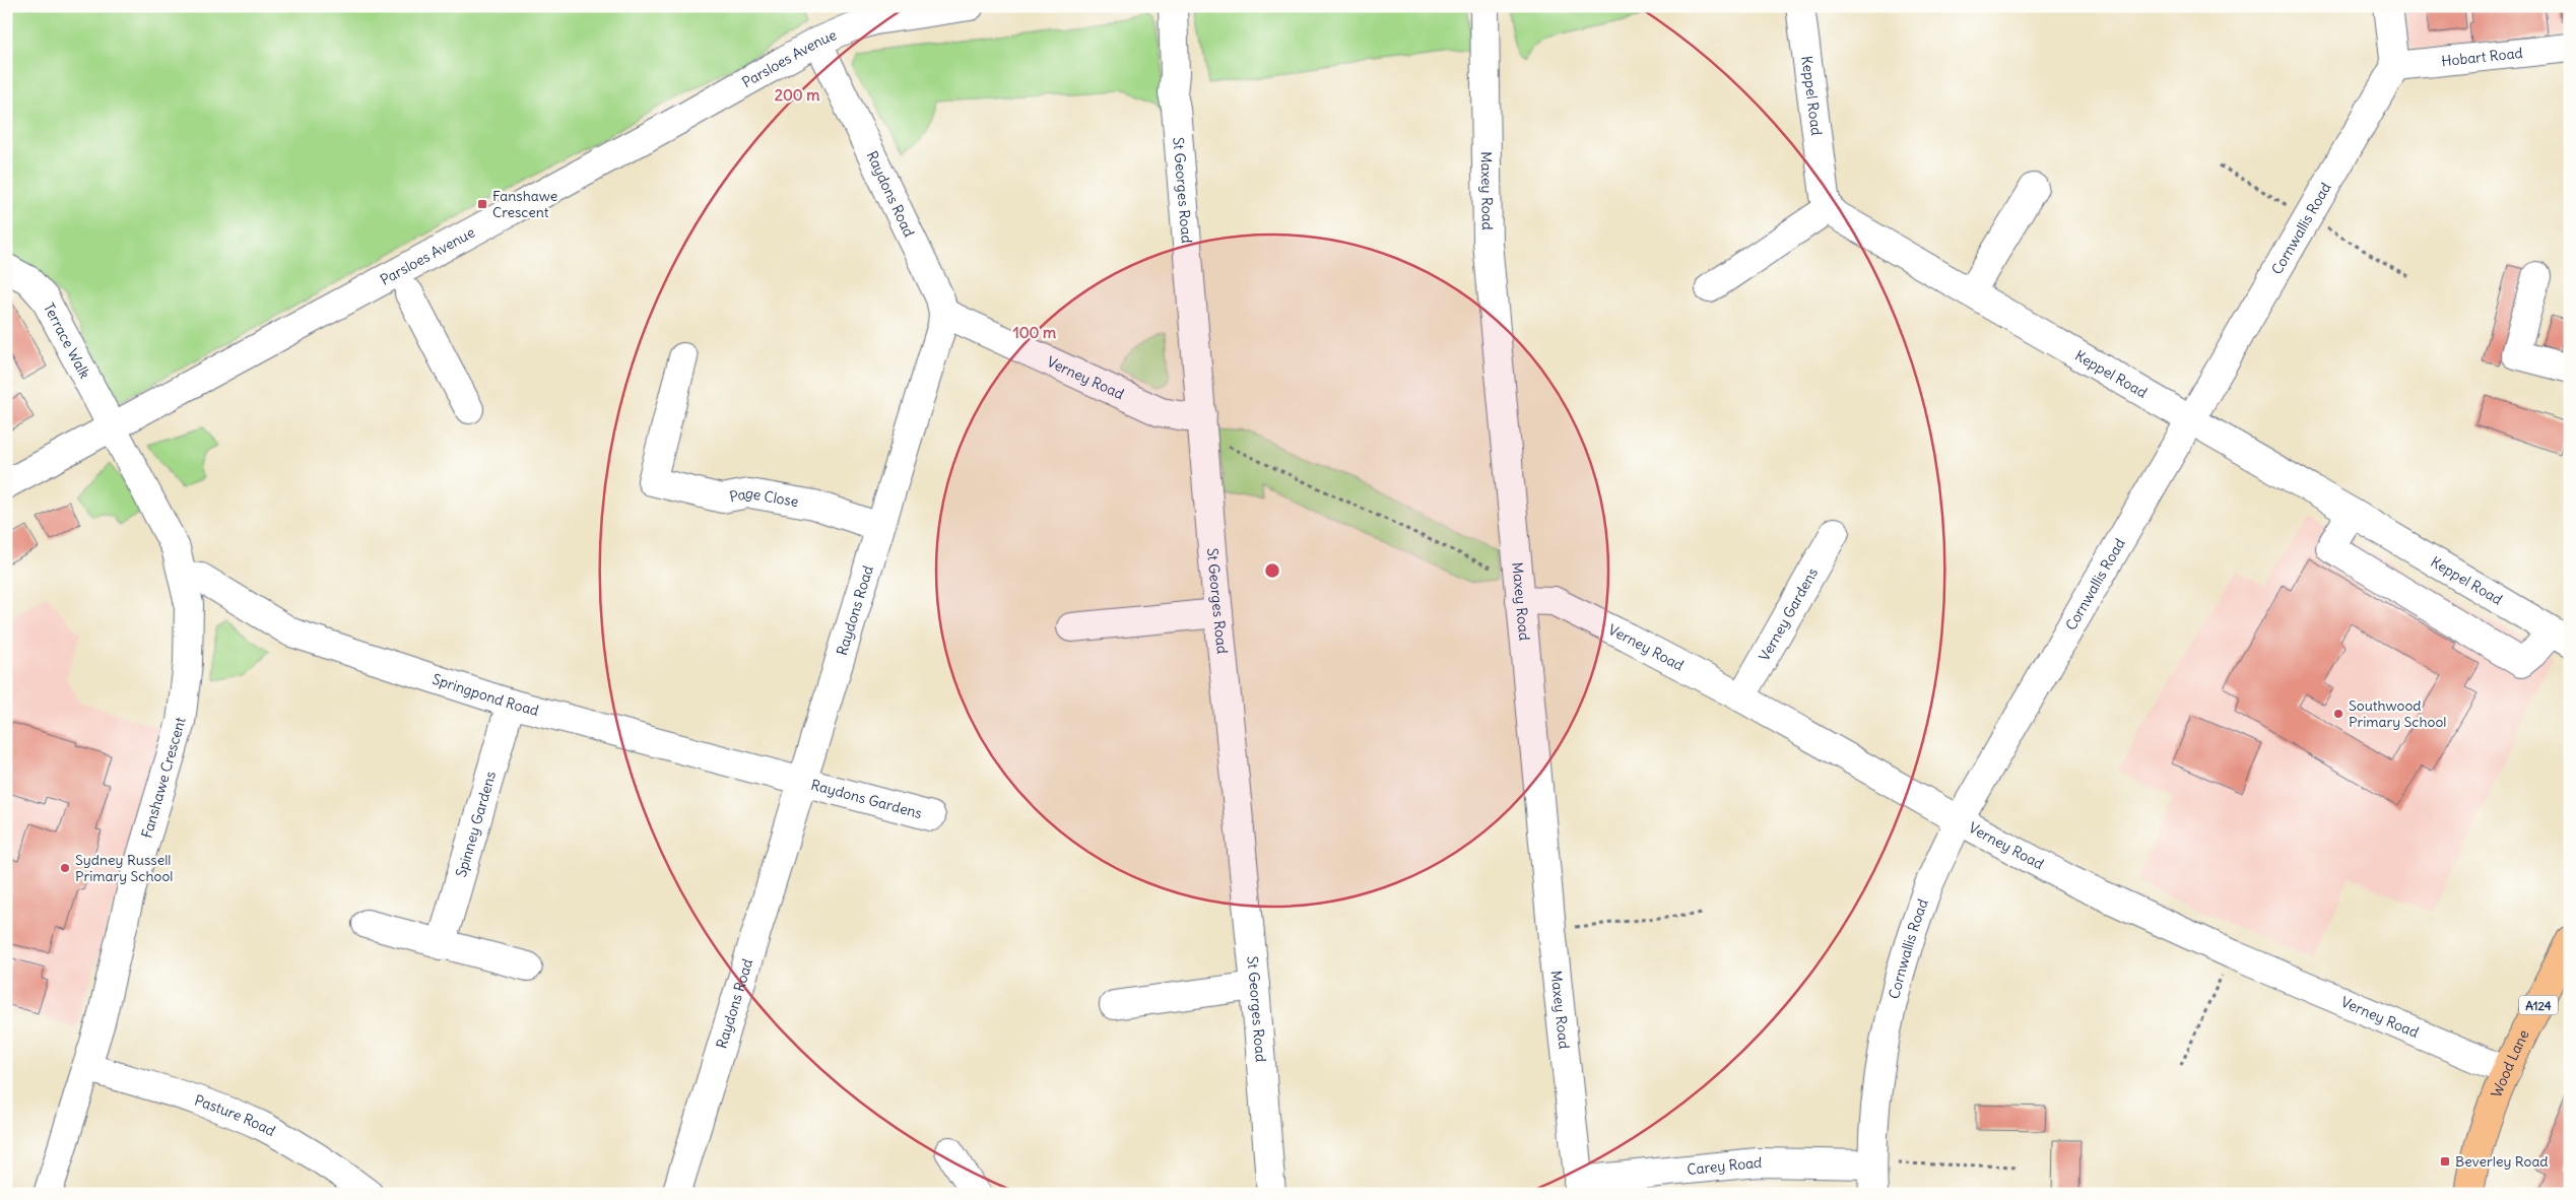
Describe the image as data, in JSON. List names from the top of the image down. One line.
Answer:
{"streets":{"main road":["A124","Wood Lane"],"street":["Hobart Road","Parsloes Avenue","Keppel Road","St Georges Road","Maxey Road","Raydons Road","Cornwallis Road","Terrace Walk","Verney Road","Page Close","Verney Gardens","Springpond Road","Fanshawe Crescent","Raydons Gardens","Spinney Gardens","Pasture Road","Carey Road"]},"crossings":[["Hobart Road","Cornwallis Road"],["Parsloes Avenue","Raydons Road"],["Parsloes Avenue","Terrace Walk"],["Parsloes Avenue","Fanshawe Crescent"],["Keppel Road","Cornwallis Road"],["St Georges Road","Verney Road"],["Maxey Road","Verney Road"],["Maxey Road","Carey Road"],["Raydons Road","Verney Road"],["Raydons Road","Page Close"],["Raydons Road","Springpond Road"],["Raydons Road","Raydons Gardens"],["Cornwallis Road","Verney Road"],["Cornwallis Road","Carey Road"],["Terrace Walk","Fanshawe Crescent"],["Verney Road","Verney Gardens"],["Verney Road","Wood Lane"],["Springpond Road","Fanshawe Crescent"],["Springpond Road","Raydons Gardens"],["Springpond Road","Spinney Gardens"],["Fanshawe Crescent","Pasture Road"]],"places":{"transit":["Fanshawe Crescent","Beverley Road"],"other":["Southwood Primary School","Sydney Russell Primary School"]},"rings":["200 m","100 m"]}
